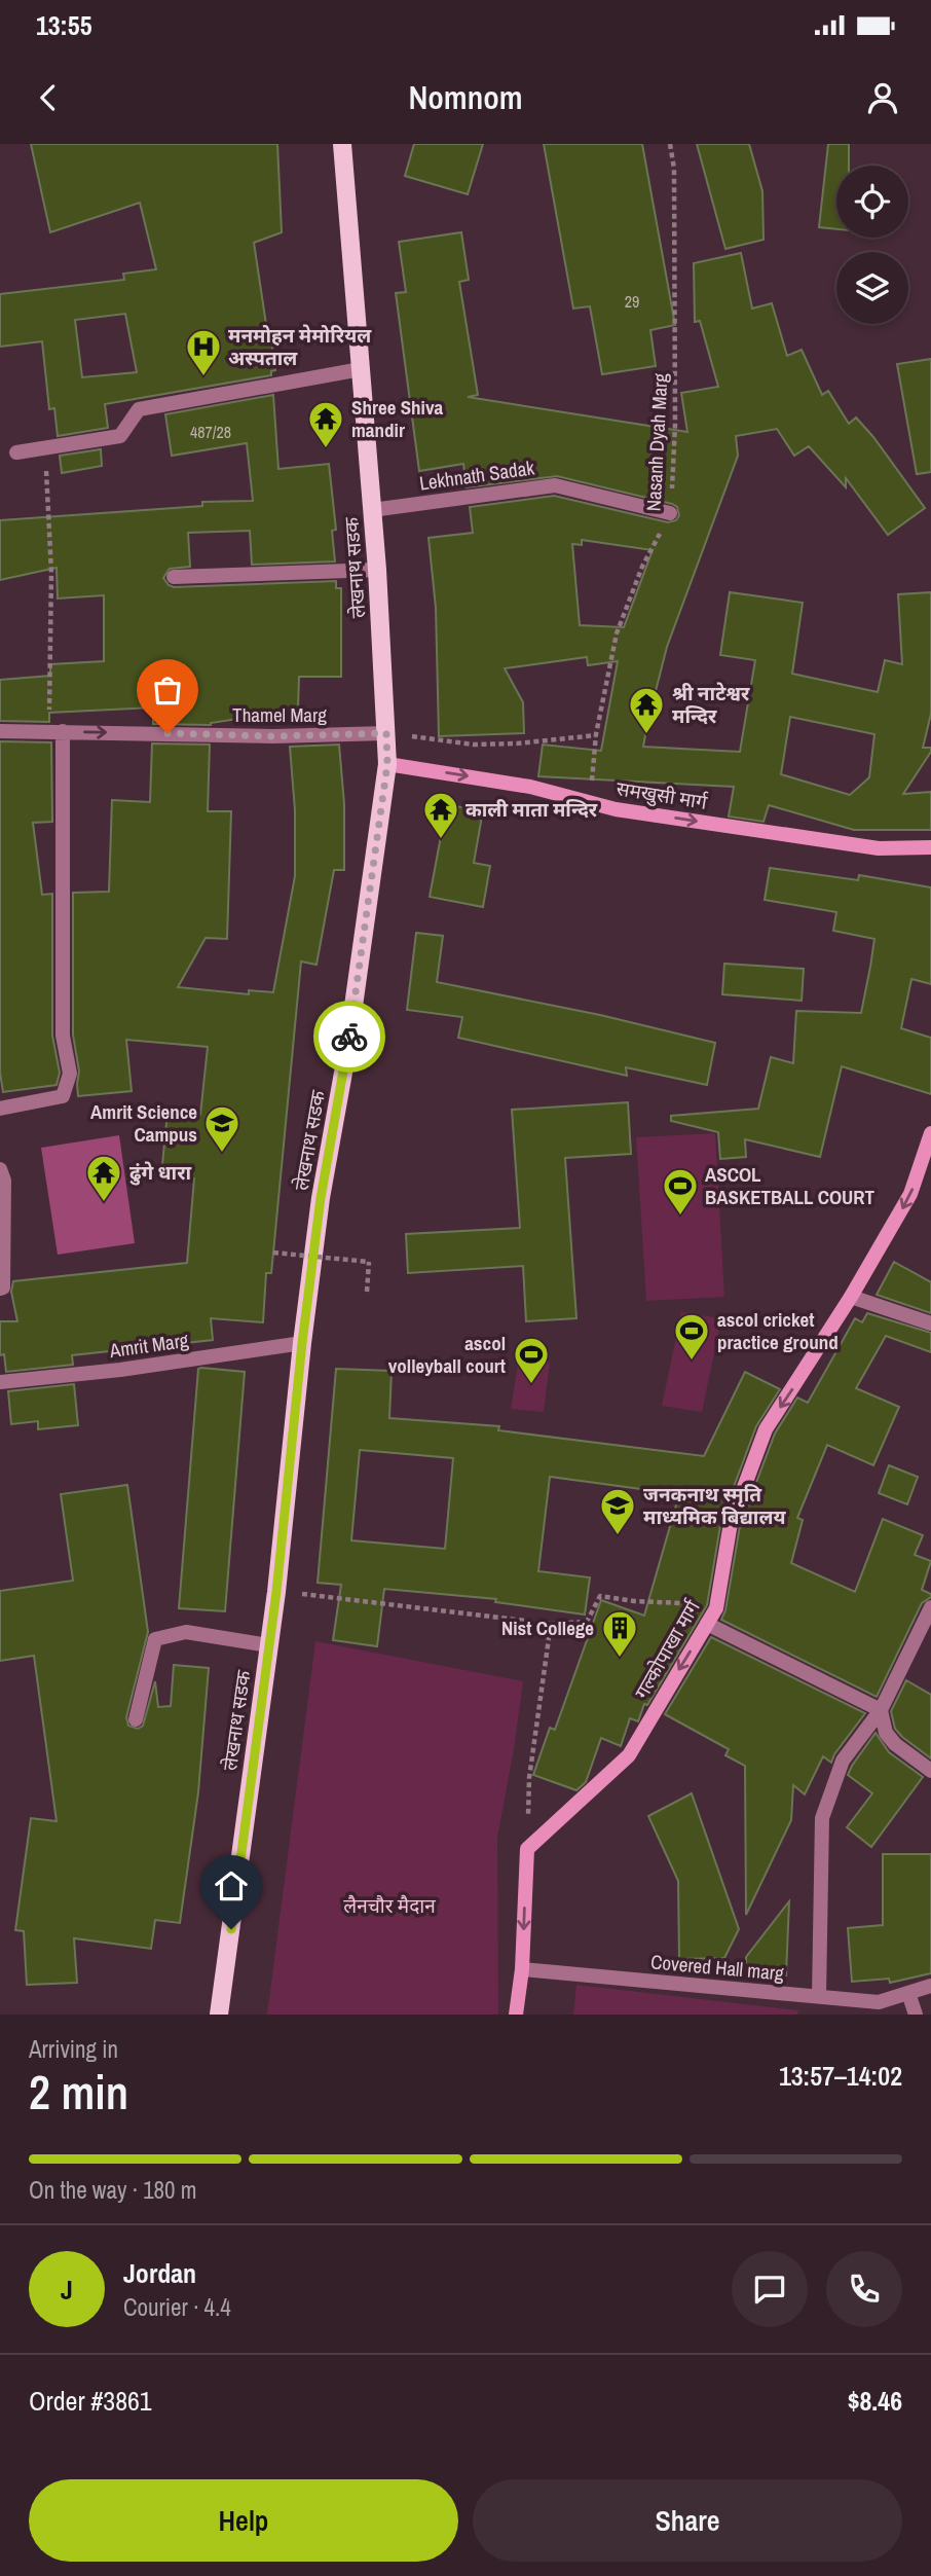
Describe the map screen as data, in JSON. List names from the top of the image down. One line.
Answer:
{"streets":{"main road":["लेखनाथ सडक","समखुसी मार्ग","गल्कोपाखा मार्ग"],"street":["Lekhnath Sadak","Thamel Marg","Amrit Marg","Covered Hall marg"],"path":["Nasanh Dyah Marg"]},"crossings":[["Nasanh Dyah Marg","Lekhnath Sadak"],["Nasanh Dyah Marg","समखुसी मार्ग"],["Lekhnath Sadak","लेखनाथ सडक"],["लेखनाथ सडक","Thamel Marg"],["लेखनाथ सडक","समखुसी मार्ग"],["लेखनाथ सडक","Amrit Marg"]],"one_way":["Thamel Marg","समखुसी मार्ग","गल्कोपाखा मार्ग"],"parks":["लैनचौर मैदान"],"places":{"hospital":["मनमोहन मेमोरियल अस्पताल"],"temple":["Shree Shiva mandir","श्री नाटेश्वर मन्दिर","काली माता मन्दिर","ढुंगे धारा"],"school or university":["Amrit Science Campus","जनकनाथ स्मृति माध्यमिक बिद्यालय"],"sports":["ASCOL BASKETBALL COURT","ascol cricket practice ground","ascol volleyball court"],"building":["Nist College"]},"house_numbers":["29","487/28"],"page":{"status":"13:55","header":"Nomnom","heading":["2 min","Arriving in","13:57–14:02"],"panel":["Jordan","Courier · 4.4","Order #3861","$8.46"],"bar":"On the way · 180 m","round":"J","buttons":["Help","Share"]}}
